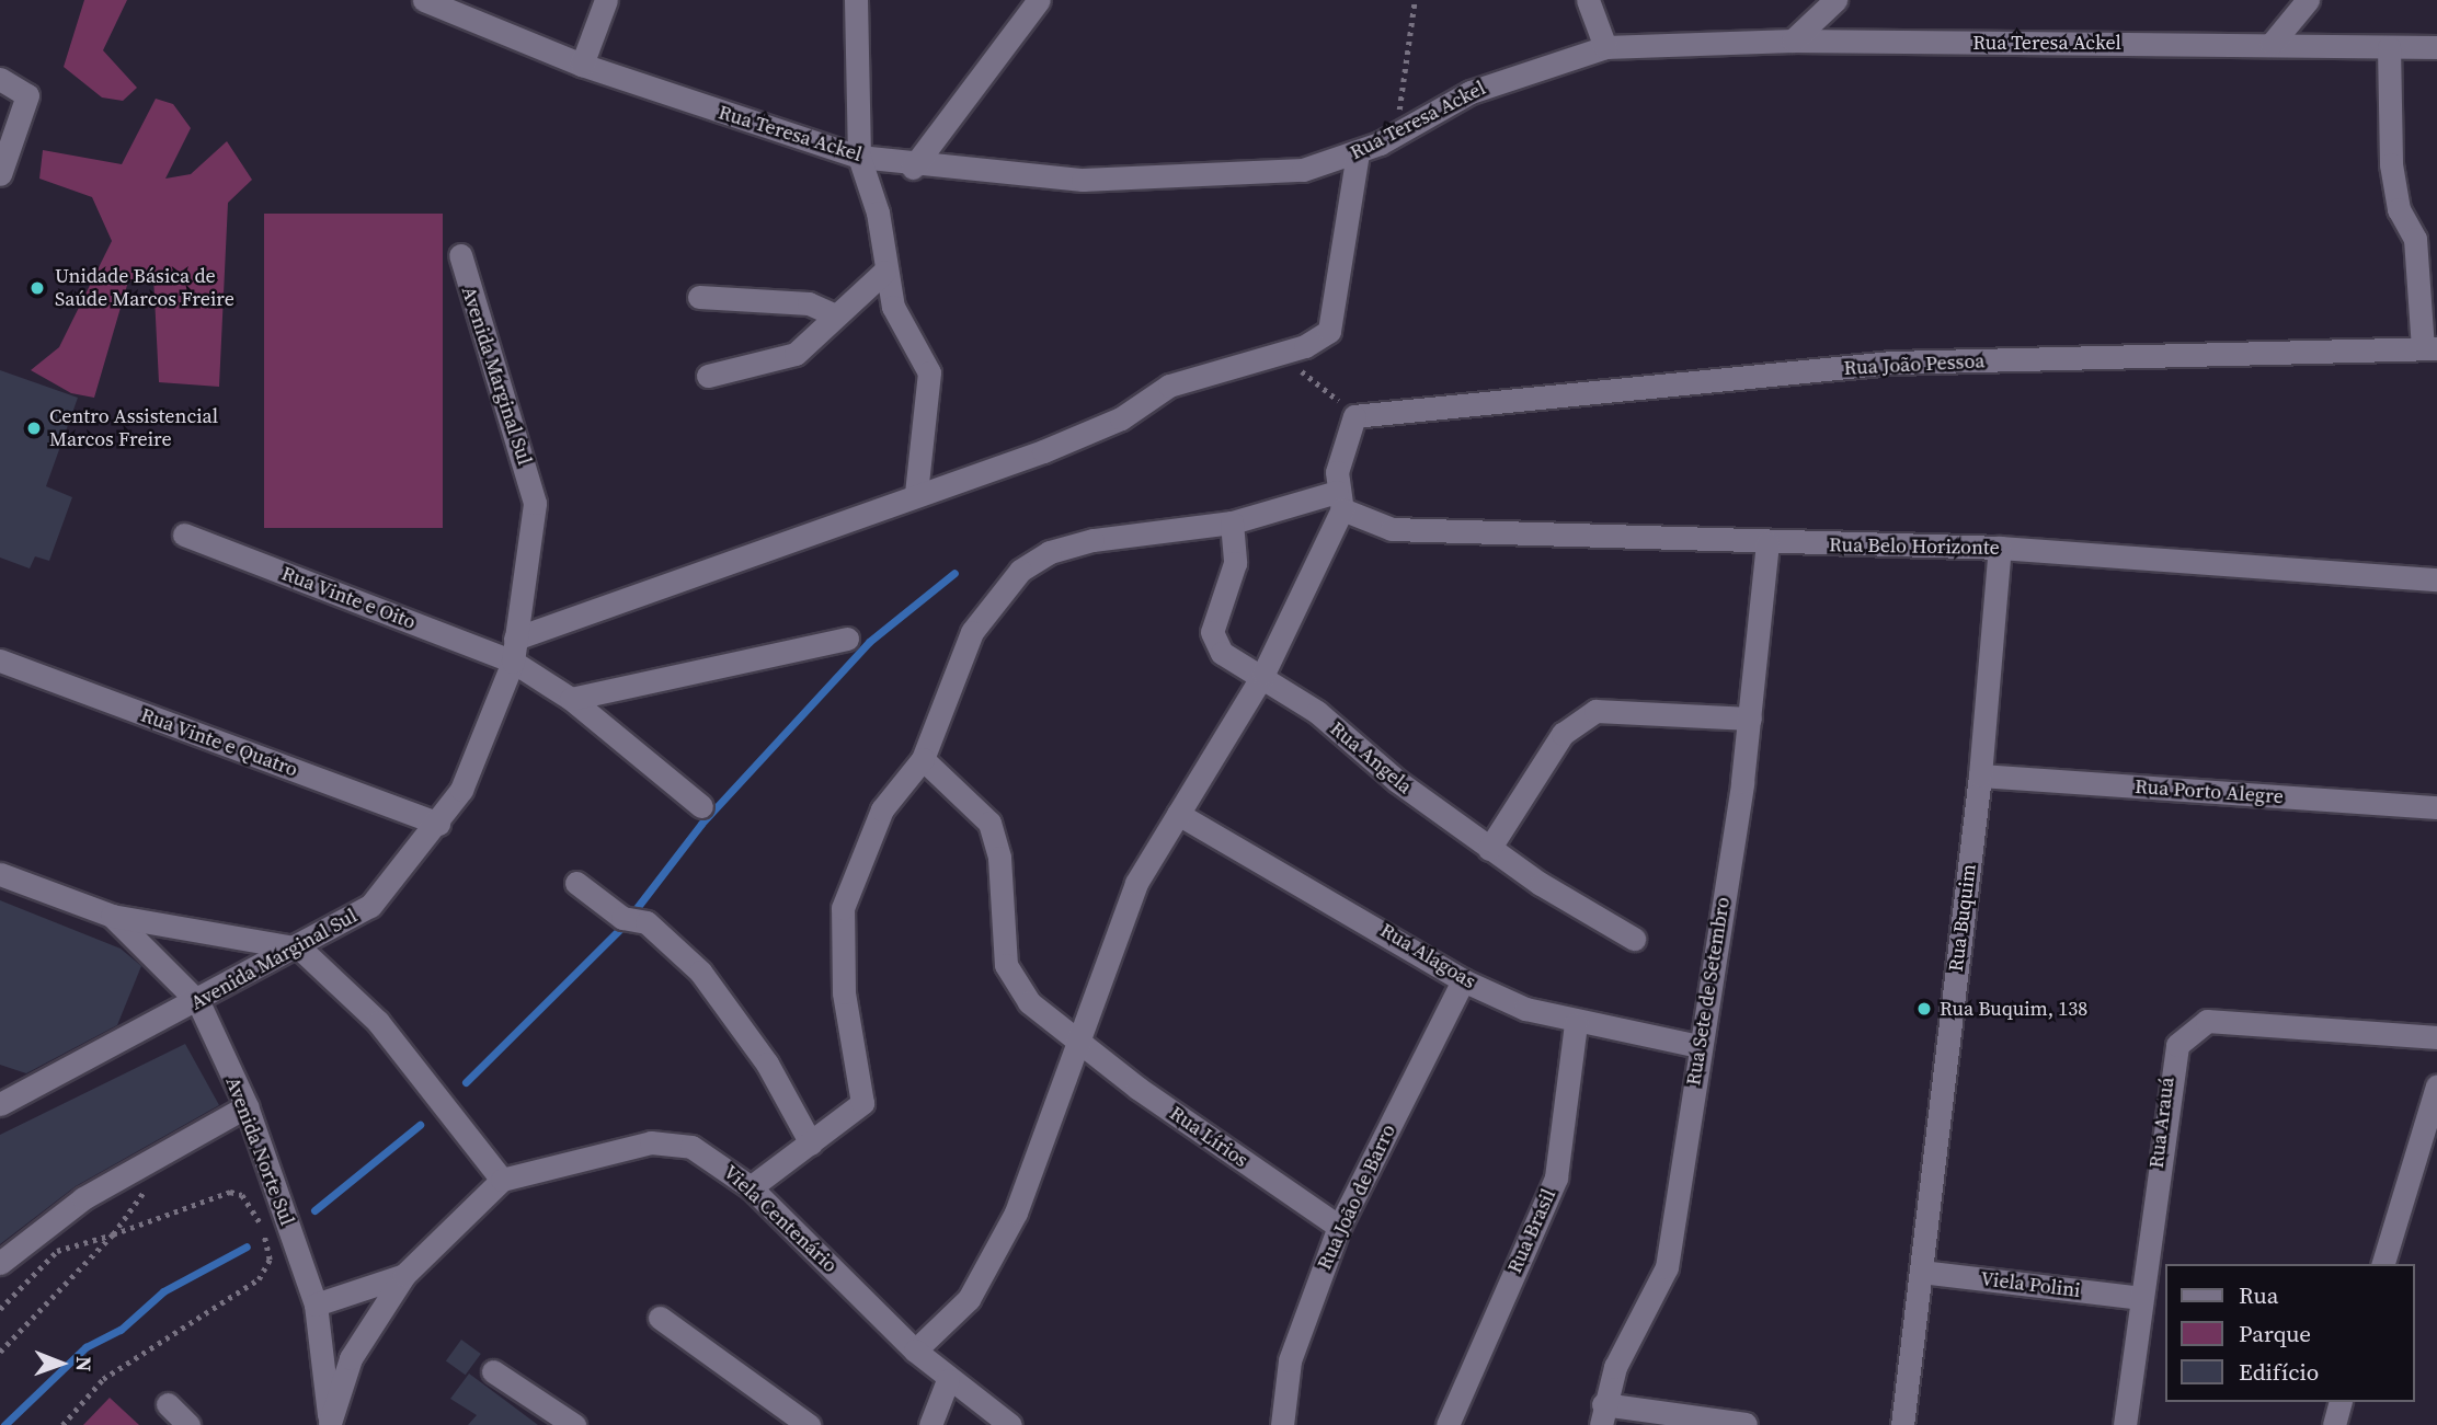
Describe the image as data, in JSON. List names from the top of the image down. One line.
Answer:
{"streets":{"street":["Rua Teresa Ackel","Rua João Pessoa","Avenida Marginal Sul","Rua Belo Horizonte","Rua Vinte e Oito","Rua Vinte e Quatro","Rua Angela","Rua Porto Alegre","Rua Buquim","Rua Alagoas","Rua Sete de Setembro","Rua Arauá","Rua Lírios","Avenida Norte Sul","Rua João de Barro","Viela Centenário","Rua Brasil","Viela Polini"]},"crossings":[["Avenida Marginal Sul","Rua Vinte e Oito"],["Avenida Marginal Sul","Rua Vinte e Quatro"],["Avenida Marginal Sul","Avenida Norte Sul"],["Rua Belo Horizonte","Rua Buquim"],["Rua Belo Horizonte","Rua Sete de Setembro"],["Rua Porto Alegre","Rua Buquim"],["Rua Buquim","Viela Polini"],["Rua Alagoas","Rua Sete de Setembro"],["Rua Alagoas","Rua João de Barro"],["Rua Alagoas","Rua Brasil"],["Rua Arauá","Viela Polini"],["Rua Lírios","Rua João de Barro"]],"places":["Unidade Básica de Saúde Marcos Freire","Centro Assistencial Marcos Freire","Rua Buquim, 138"],"legend":["Rua","Parque","Edifício"],"north":"right"}
